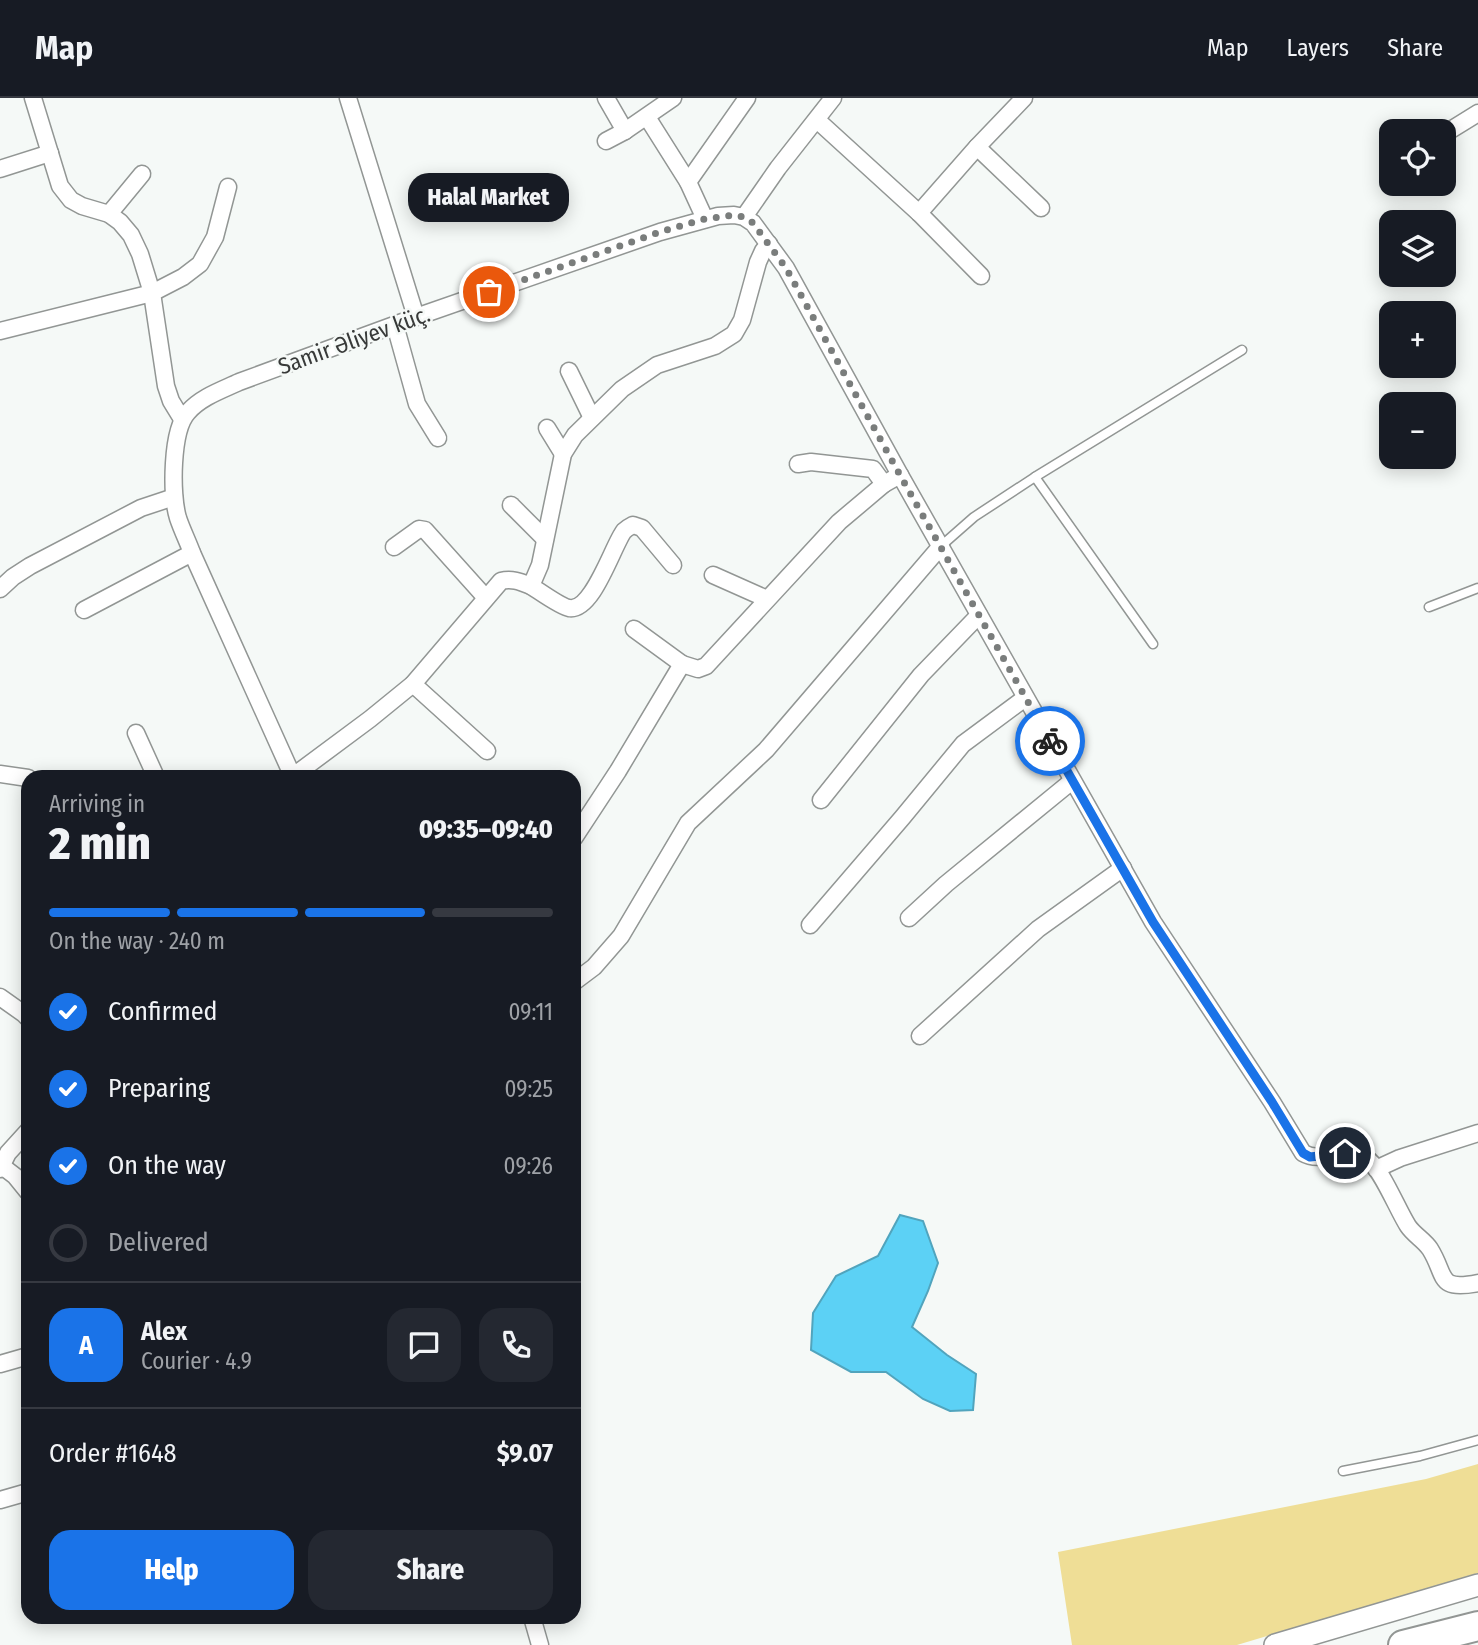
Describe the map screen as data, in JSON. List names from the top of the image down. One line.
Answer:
{"streets":{"street":["Samir Əliyev küç."]},"places":["Halal Market"],"page":{"header":"Map","nav":["Map","Layers","Share"],"map_buttons":["+","−"],"bubble":"Halal Market","heading":["2 min","Arriving in","09:35–09:40"],"panel":["Alex","Courier · 4.9","Order #1648","$9.07"],"bar":"On the way · 240 m","list":[["Confirmed","09:11"],["Preparing","09:25"],["On the way","09:26"],"Delivered"],"round":"A","buttons":["Help","Share"]}}
